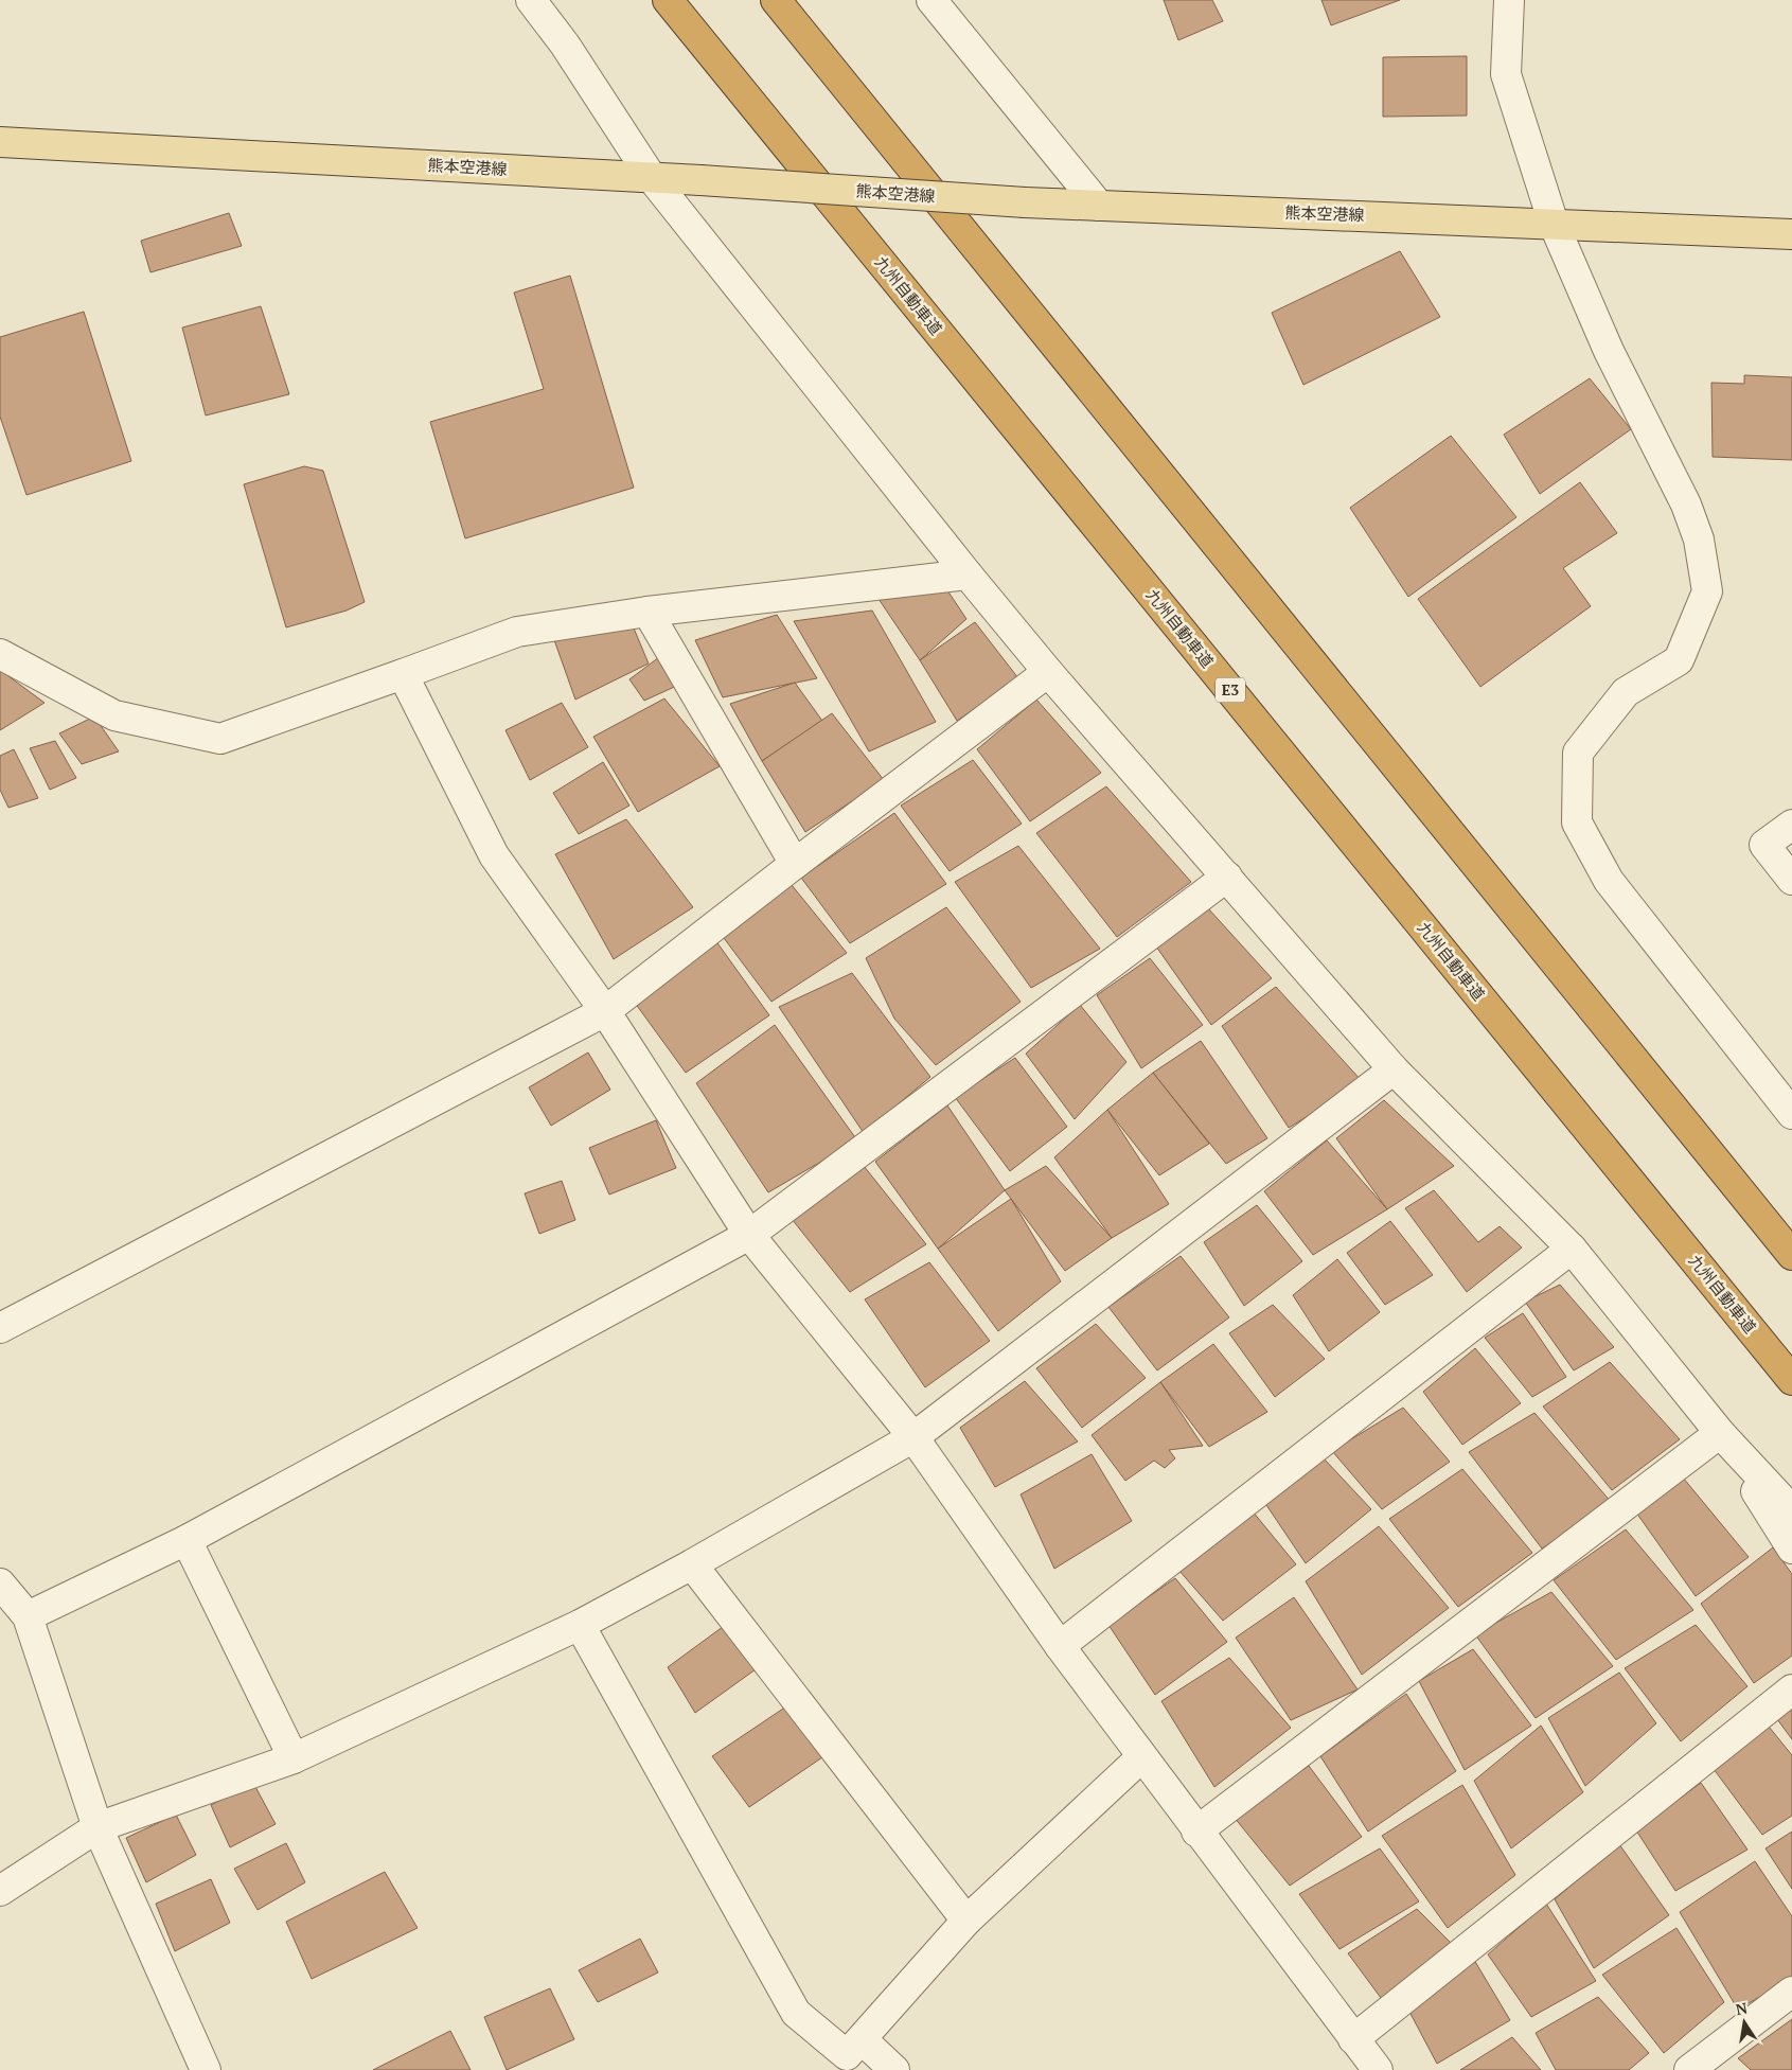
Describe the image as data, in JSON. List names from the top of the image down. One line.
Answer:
{"streets":{"highway":["九州自動車道","E3"],"main road":["熊本空港線"]},"north":"top"}
